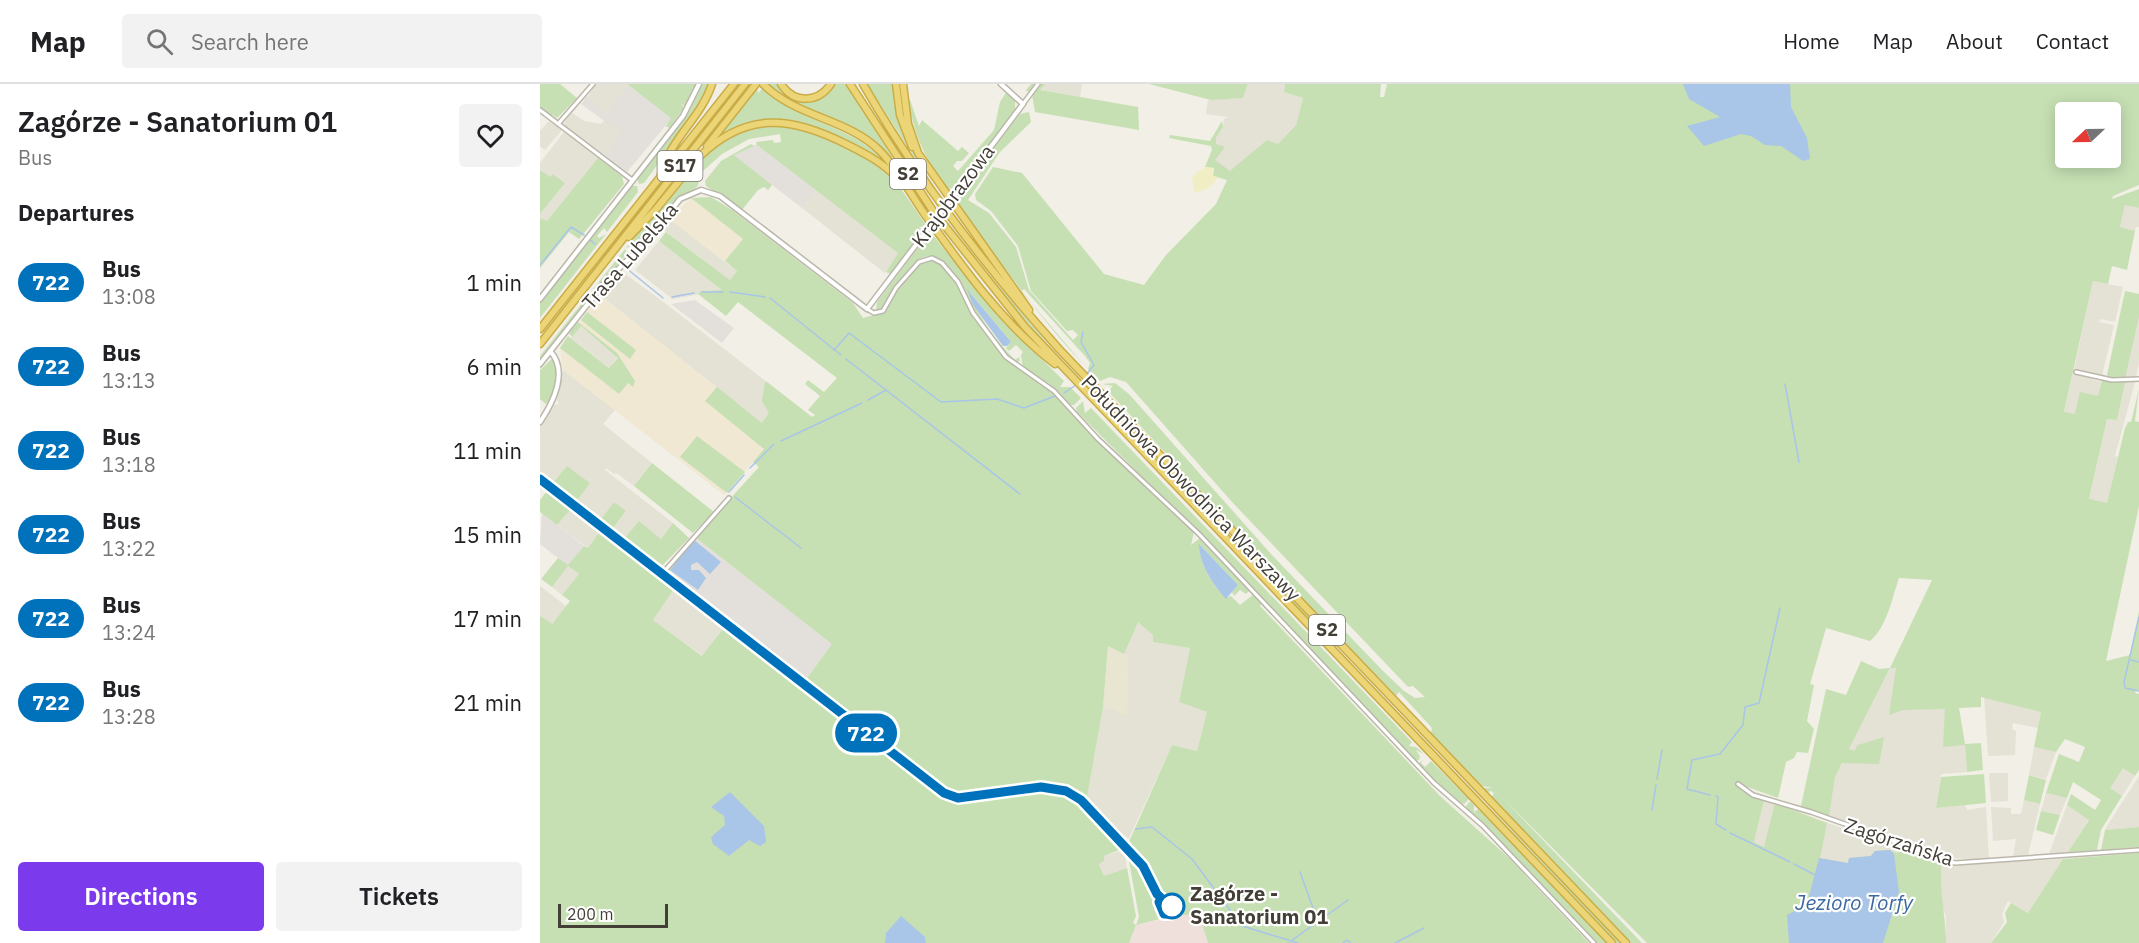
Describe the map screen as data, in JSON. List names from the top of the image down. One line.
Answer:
{"streets":{"highway":["S17","S2","Południowa Obwodnica Warszawy"],"street":["Krajobrazowa","Trasa Lubelska","Zagórzańska"]},"crossings":[["Krajobrazowa","Trasa Lubelska"]],"water":["Jezioro Torfy"],"places":["Zagórze - Sanatorium 01"],"lines":["bus line 722"],"scale_bar":"200 m","north":"left","page":{"header":"Map","search":"Search here","nav":["Home","Map","About","Contact"],"heading":[["Zagórze - Sanatorium 01","Bus"],"Departures"],"on_map":"722","list":[{"mark":"722","name":"Bus","note":"13:08","value":"1 min"},{"mark":"722","name":"Bus","note":"13:13","value":"6 min"},{"mark":"722","name":"Bus","note":"13:18","value":"11 min"},{"mark":"722","name":"Bus","note":"13:22","value":"15 min"},{"mark":"722","name":"Bus","note":"13:24","value":"17 min"},{"mark":"722","name":"Bus","note":"13:28","value":"21 min"}],"buttons":["Directions","Tickets"],"scale":"200 m"}}
